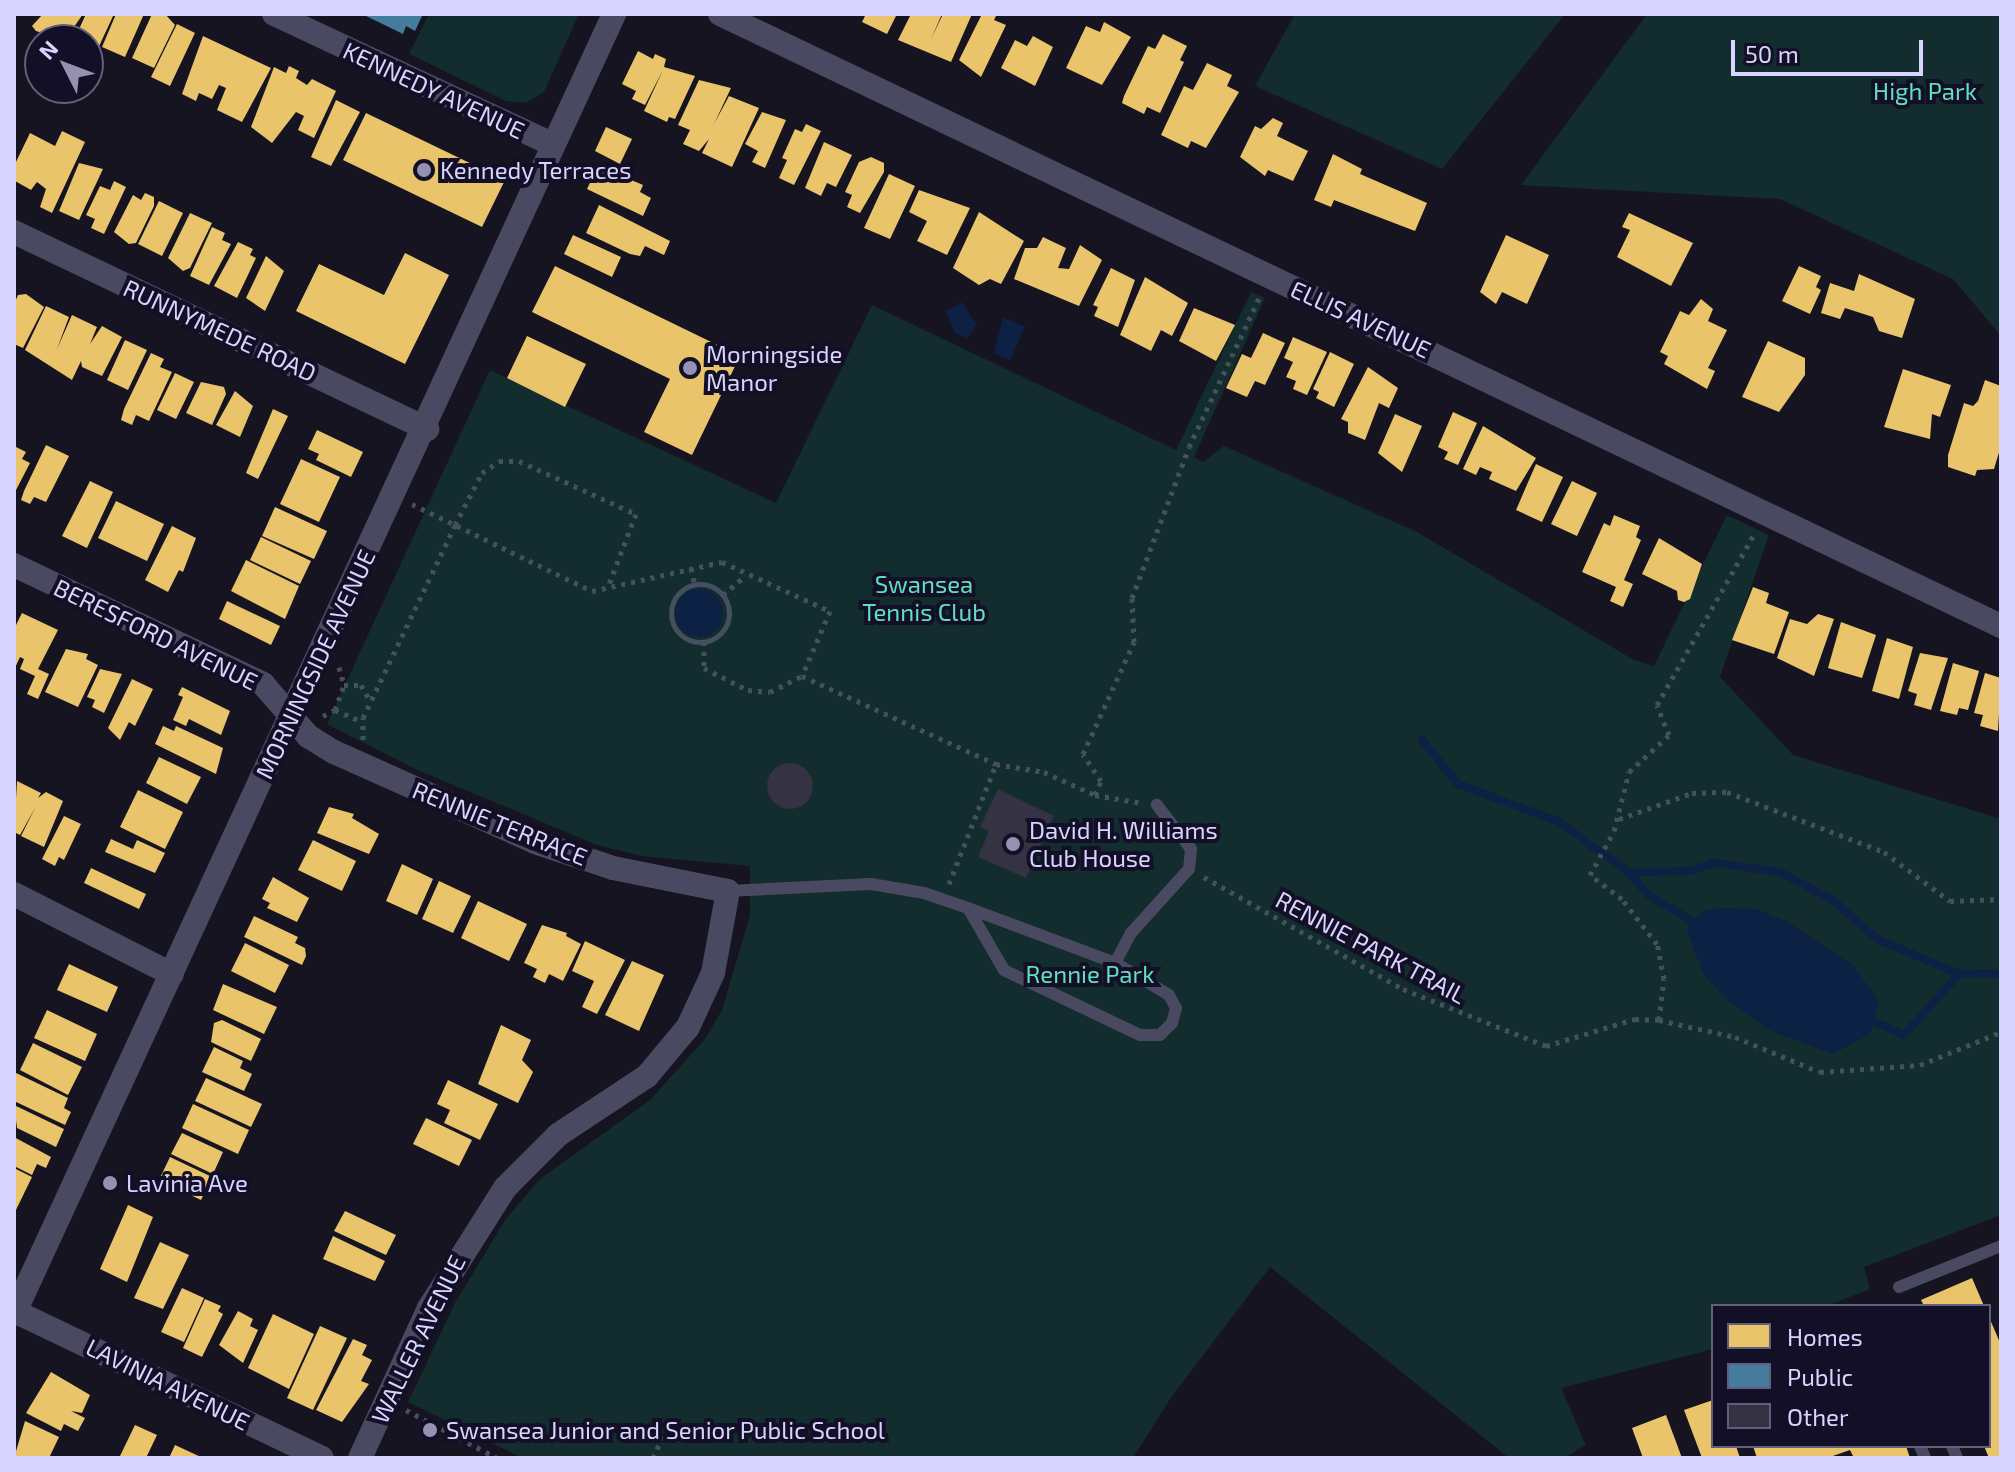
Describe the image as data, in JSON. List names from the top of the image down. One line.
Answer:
{"streets":{"street":["KENNEDY AVENUE","ELLIS AVENUE","RUNNYMEDE ROAD","BERESFORD AVENUE","MORNINGSIDE AVENUE","RENNIE TERRACE","WALLER AVENUE","LAVINIA AVENUE"],"path":["RENNIE PARK TRAIL"]},"crossings":[["KENNEDY AVENUE","MORNINGSIDE AVENUE"],["RUNNYMEDE ROAD","MORNINGSIDE AVENUE"],["BERESFORD AVENUE","MORNINGSIDE AVENUE"],["BERESFORD AVENUE","RENNIE TERRACE"],["MORNINGSIDE AVENUE","RENNIE TERRACE"],["MORNINGSIDE AVENUE","LAVINIA AVENUE"],["RENNIE TERRACE","WALLER AVENUE"]],"parks":["High Park","Swansea Tennis Club","Rennie Park"],"places":["Kennedy Terraces","Morningside Manor","David H. Williams Club House","Lavinia Ave","Swansea Junior and Senior Public School"],"legend":["Homes","Public","Other"],"scale_bar":"50 m","north":"top left"}
